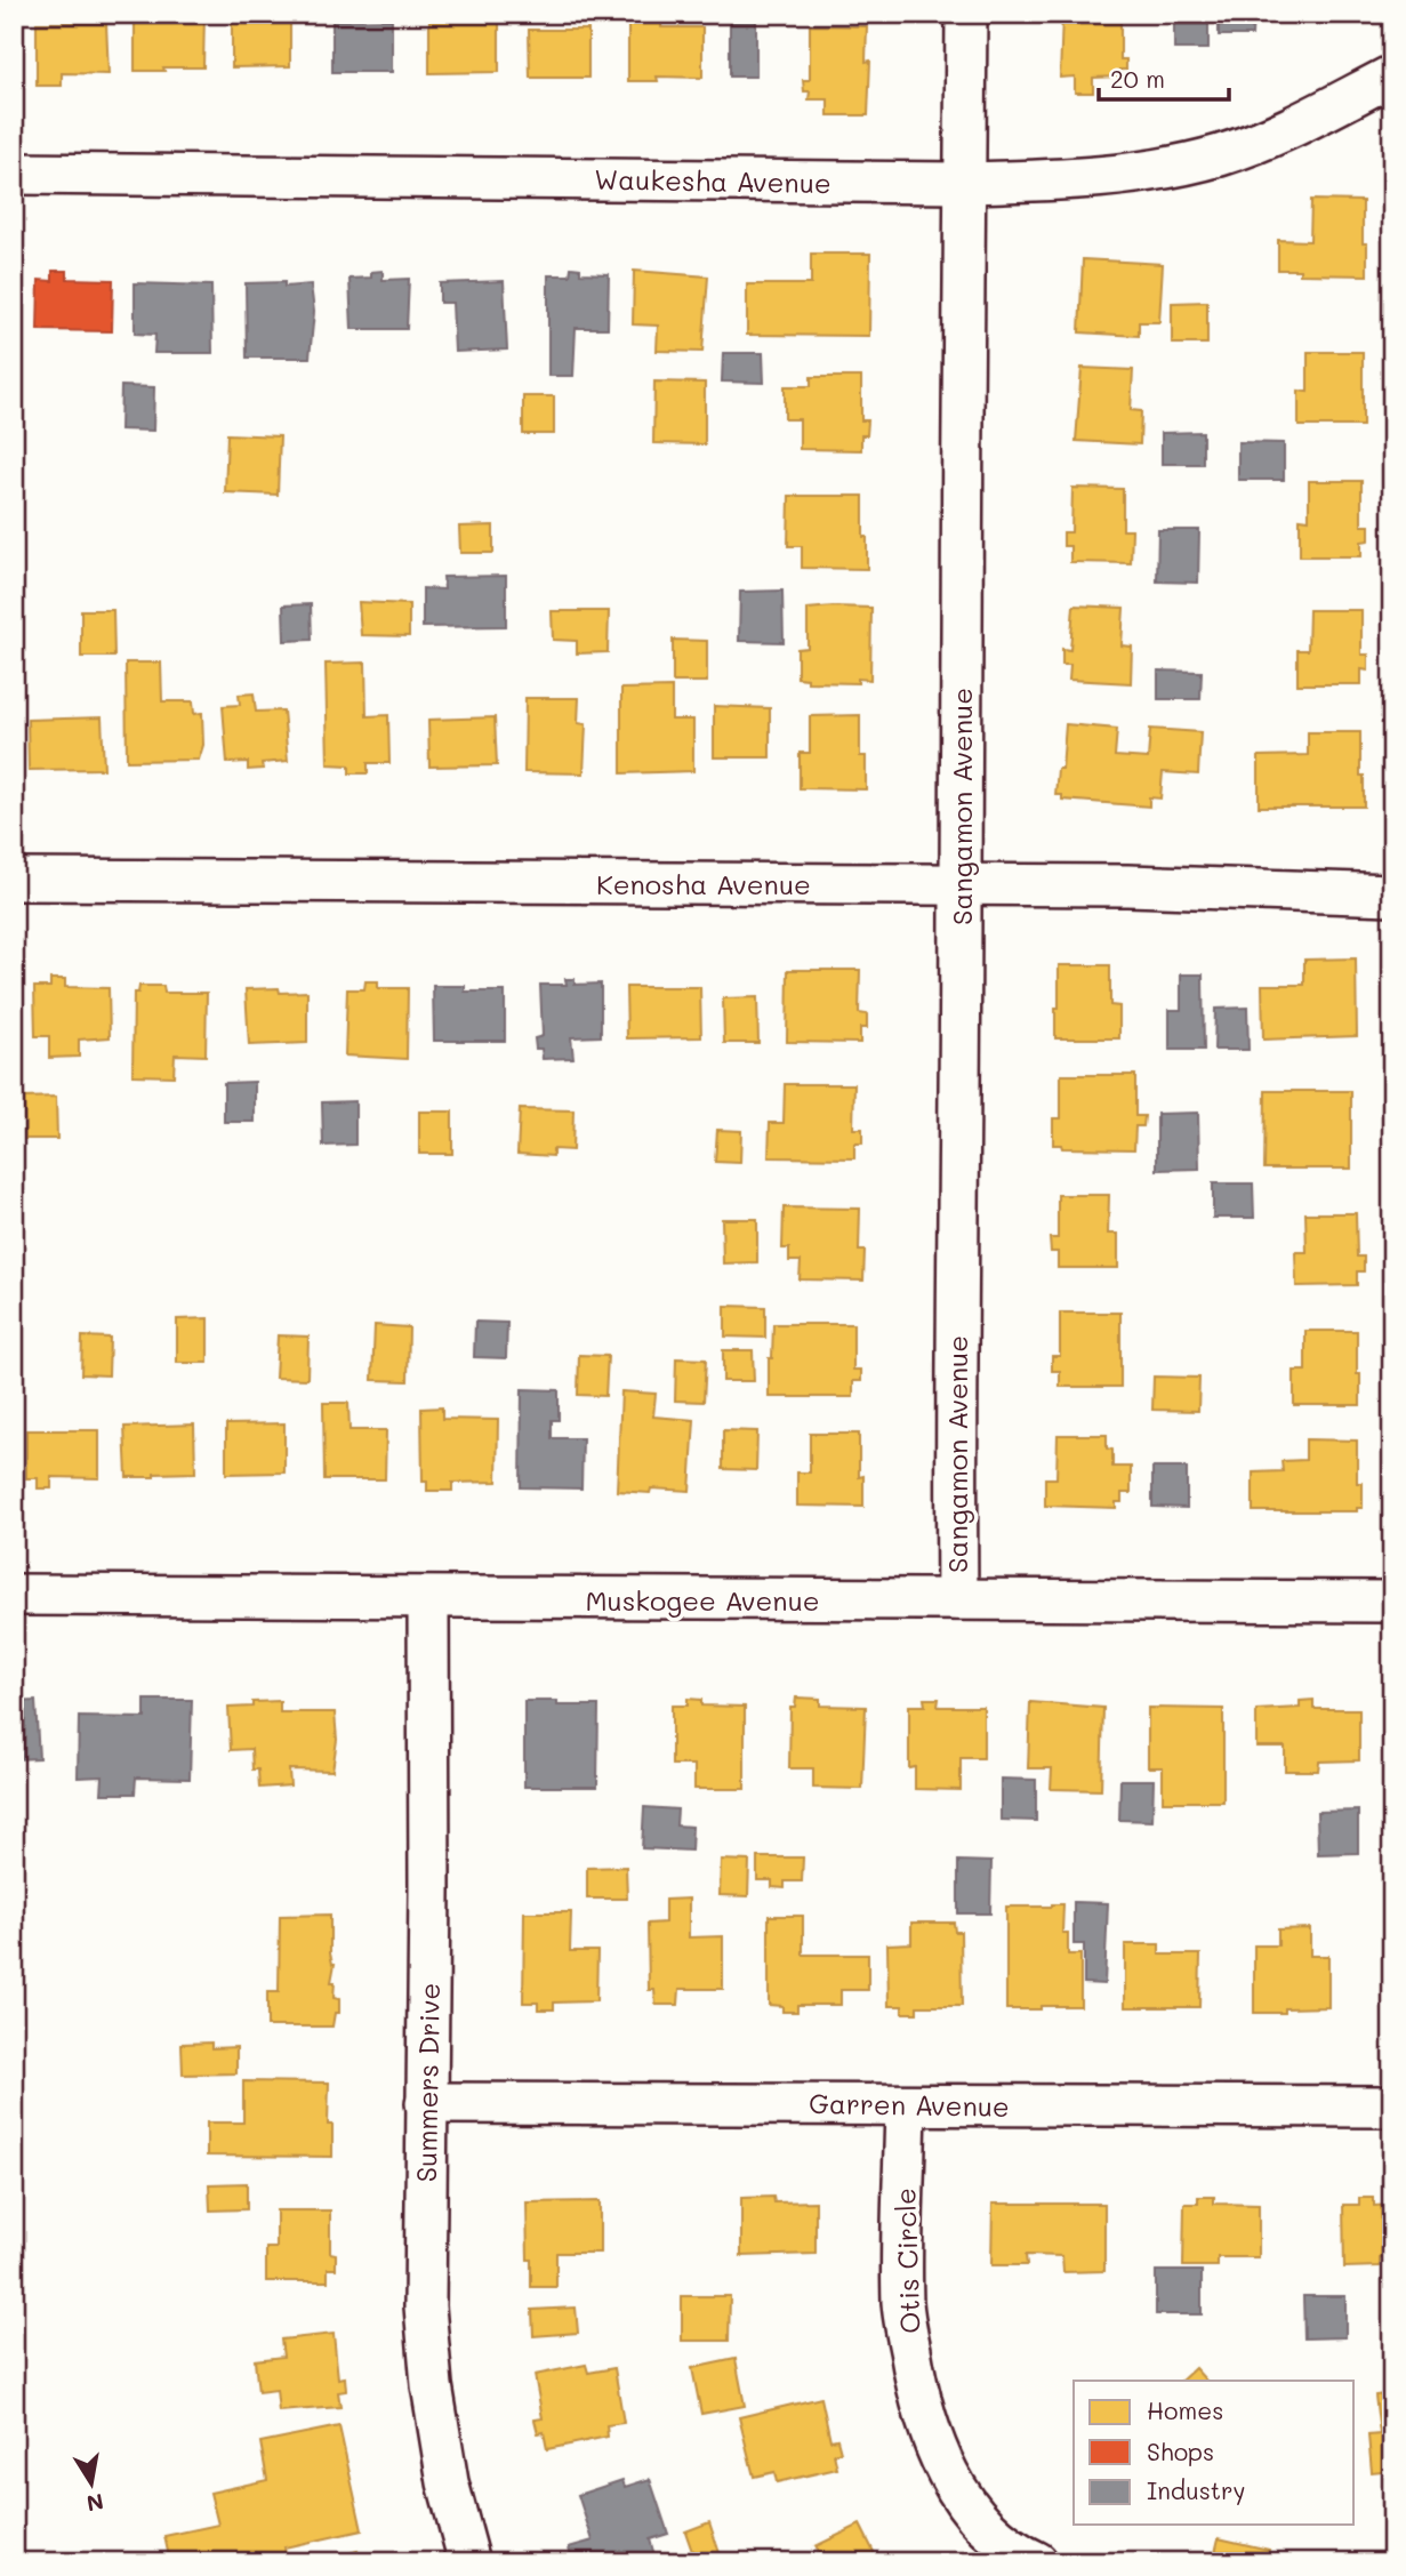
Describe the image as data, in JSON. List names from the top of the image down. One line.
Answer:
{"streets":{"street":["Waukesha Avenue","Sangamon Avenue","Kenosha Avenue","Muskogee Avenue","Summers Drive","Garren Avenue","Otis Circle"]},"crossings":[["Waukesha Avenue","Sangamon Avenue"],["Sangamon Avenue","Kenosha Avenue"],["Sangamon Avenue","Muskogee Avenue"],["Muskogee Avenue","Summers Drive"],["Summers Drive","Garren Avenue"],["Garren Avenue","Otis Circle"]],"legend":["Homes","Shops","Industry"],"scale_bar":"20 m","north":"bottom"}
